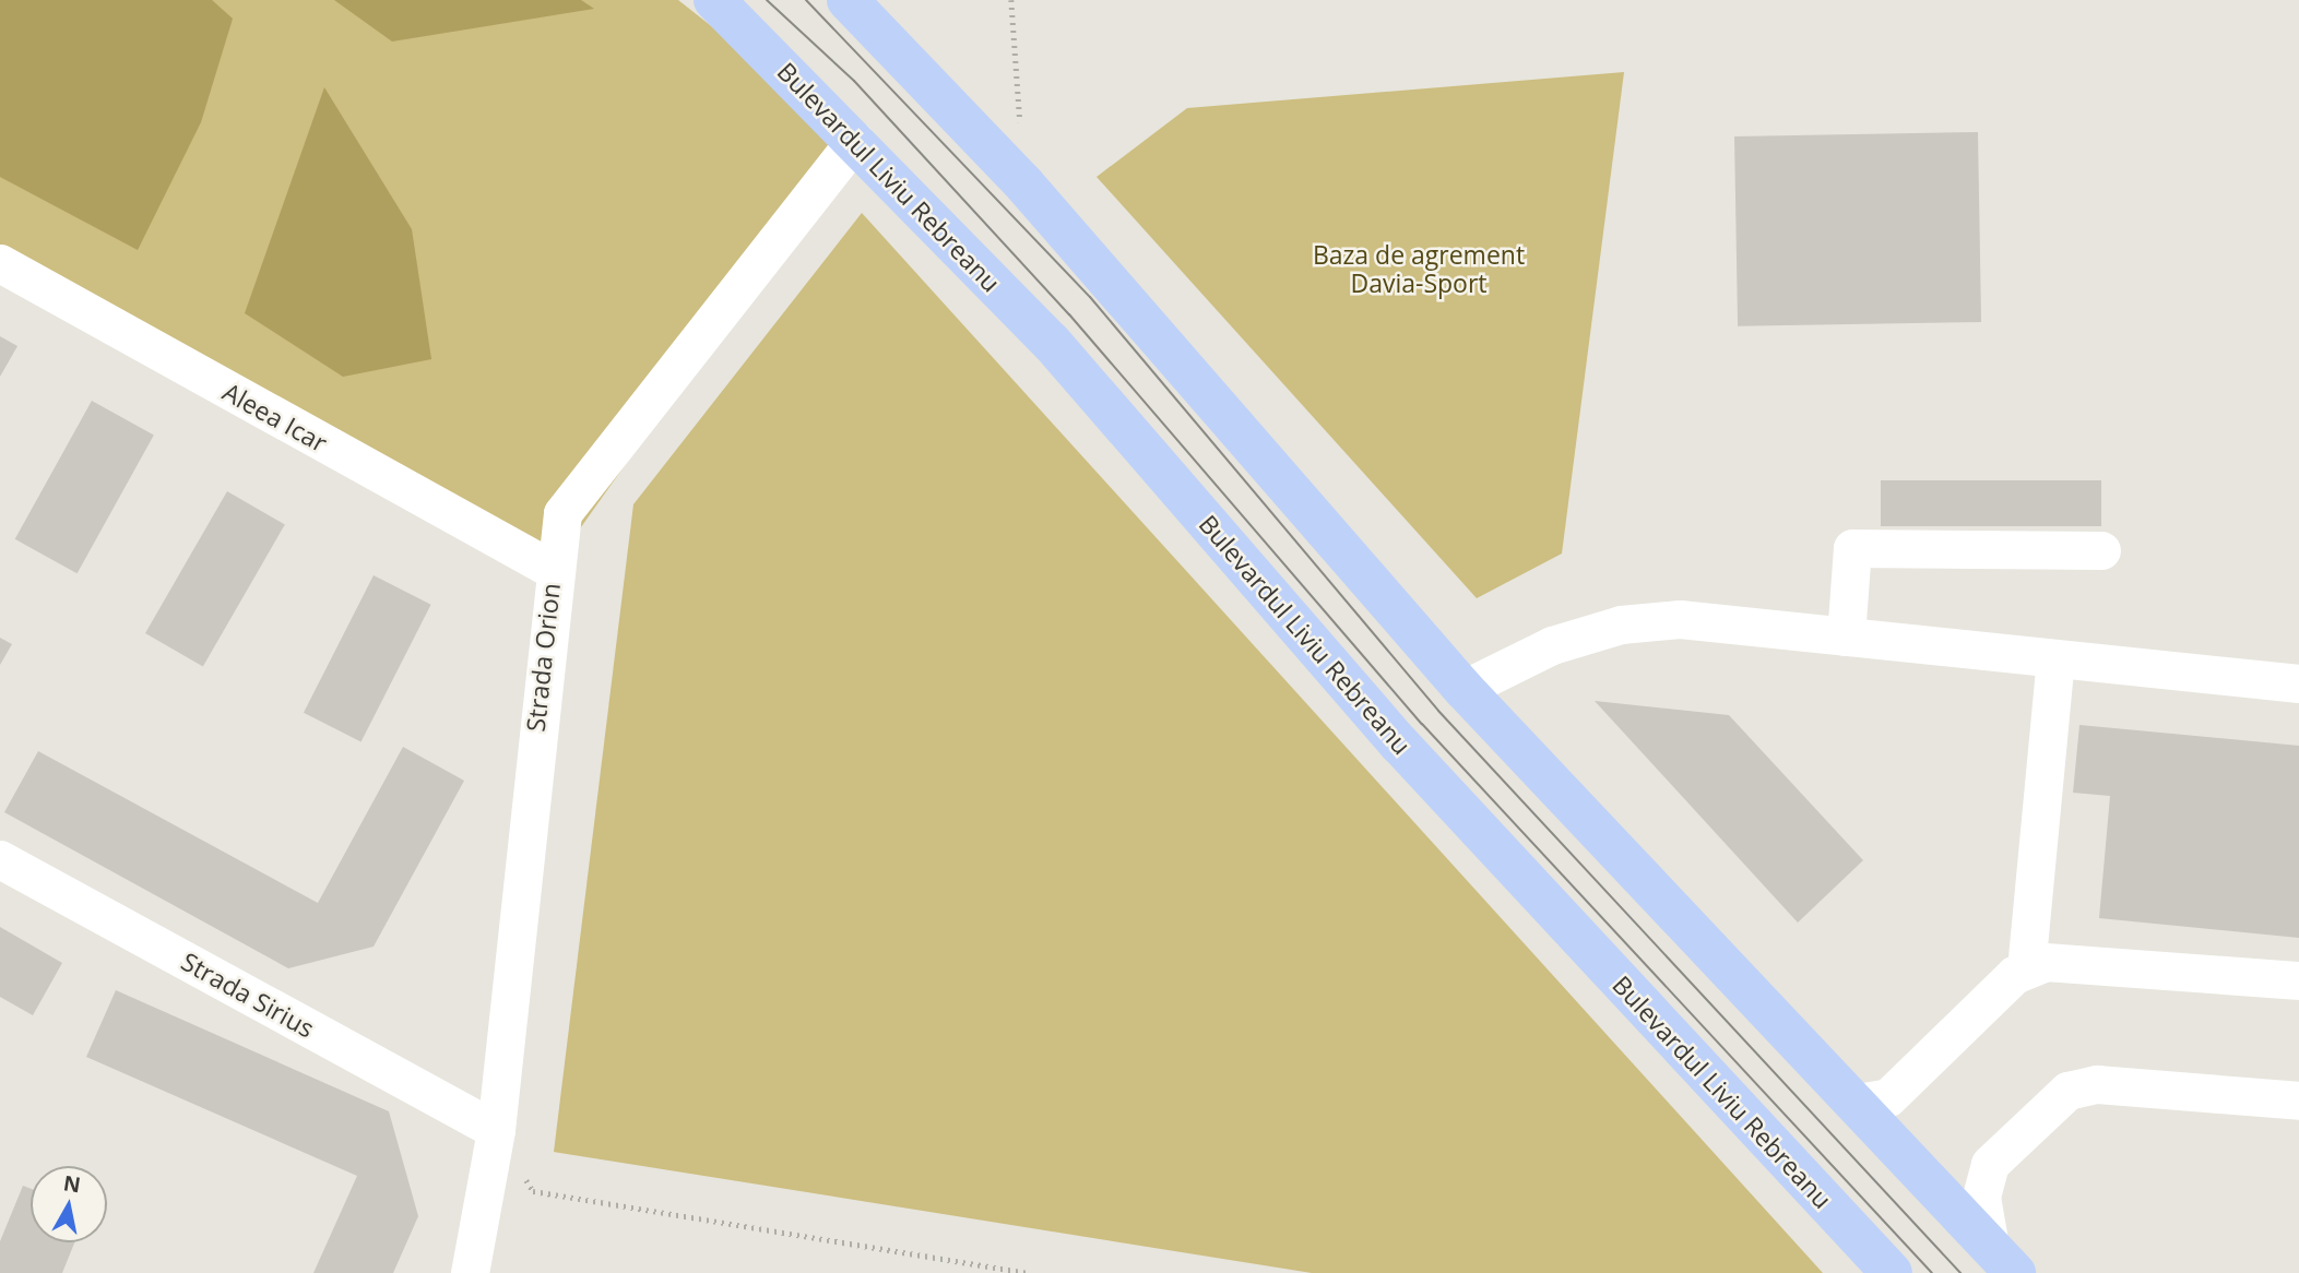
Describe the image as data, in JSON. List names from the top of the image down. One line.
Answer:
{"streets":{"main road":["Bulevardul Liviu Rebreanu"],"street":["Aleea Icar","Strada Orion","Strada Sirius"]},"crossings":[["Bulevardul Liviu Rebreanu","Strada Orion"],["Aleea Icar","Strada Orion"],["Strada Orion","Strada Sirius"]],"parks":["Baza de agrement Davia-Sport"],"north":"top"}
